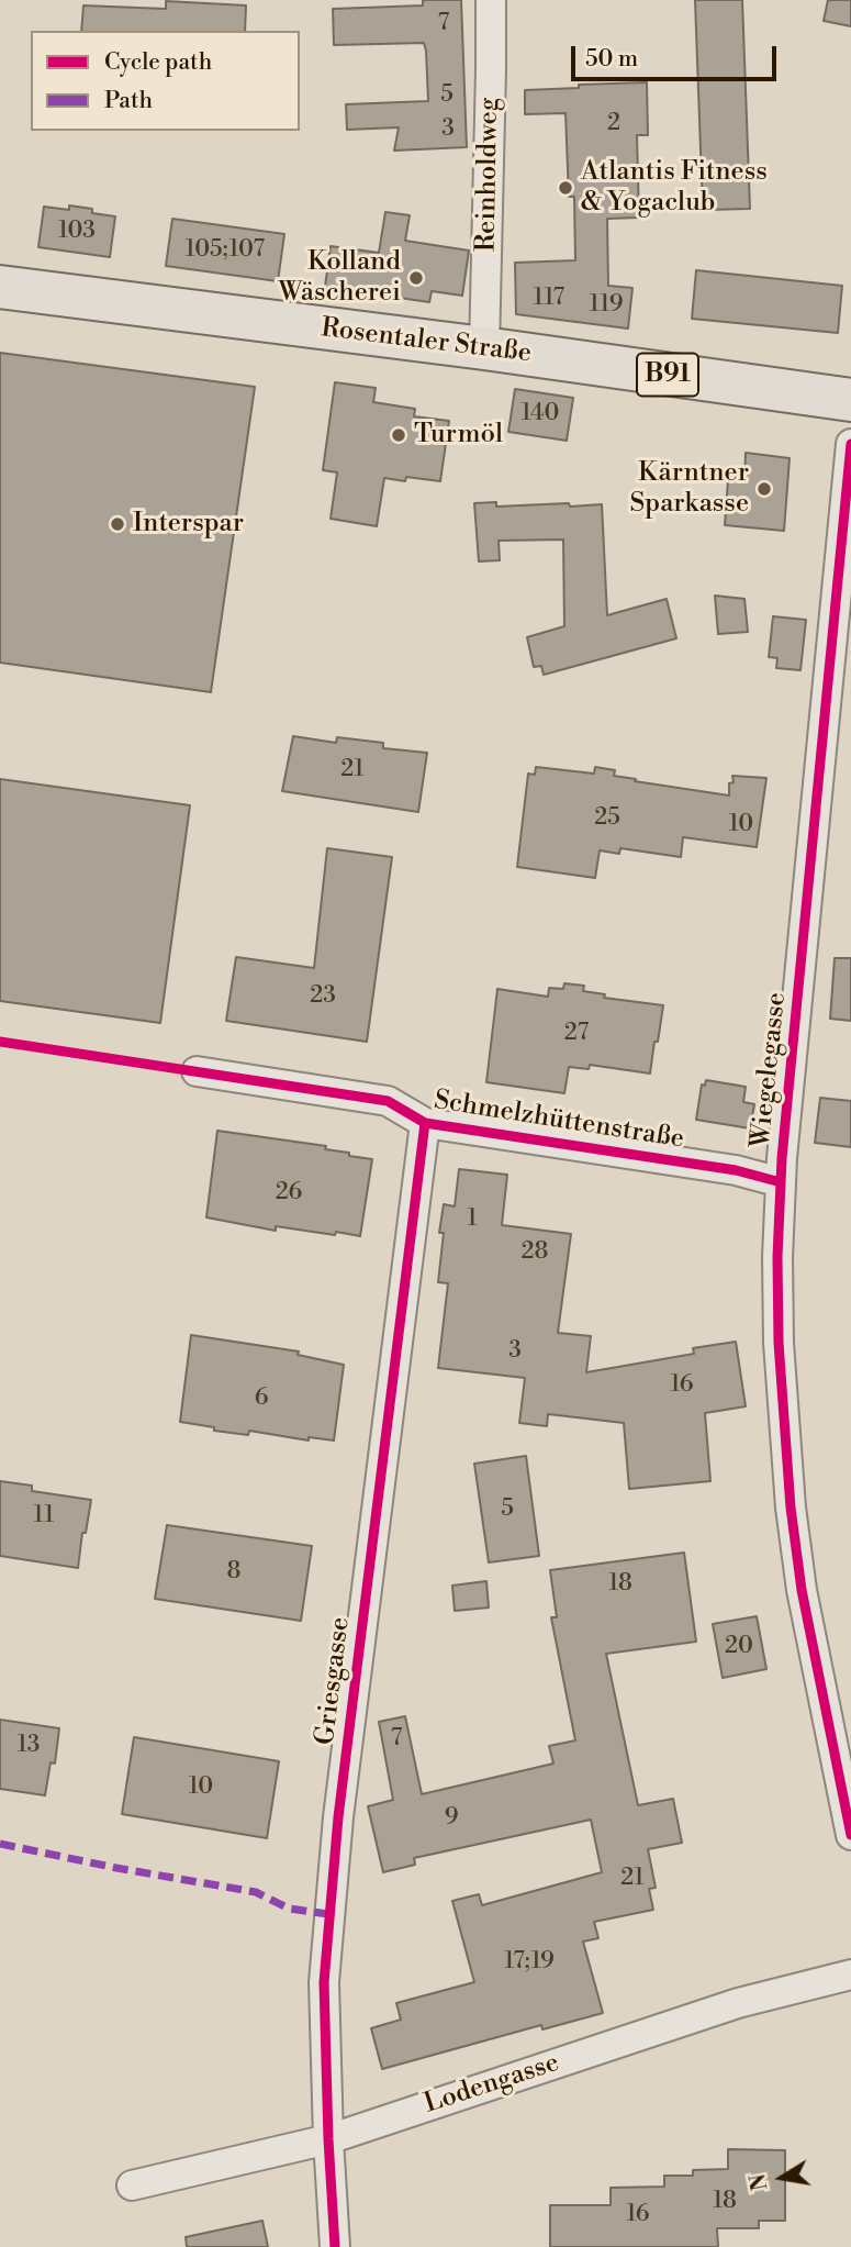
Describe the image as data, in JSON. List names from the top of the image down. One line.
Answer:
{"streets":{"main road":["Rosentaler Straße","B91"],"street":["Reinholdweg","Wiegelegasse","Schmelzhüttenstraße","Griesgasse","Lodengasse"]},"crossings":[["Reinholdweg","Rosentaler Straße"],["Wiegelegasse","Schmelzhüttenstraße"],["Schmelzhüttenstraße","Griesgasse"],["Griesgasse","Lodengasse"]],"places":["Atlantis Fitness & Yogaclub","Kolland Wäscherei","Turmöl","Kärntner Sparkasse","Interspar"],"house_numbers":["7","5","2","3","103","105;107","117","119","140","21","25","10","23","27","26","1","28","3","16","6","5","11","8","18","20","7","13","10","9","21","17;19","18","16"],"legend":["Cycle path","Path"],"scale_bar":"50 m","north":"left"}
